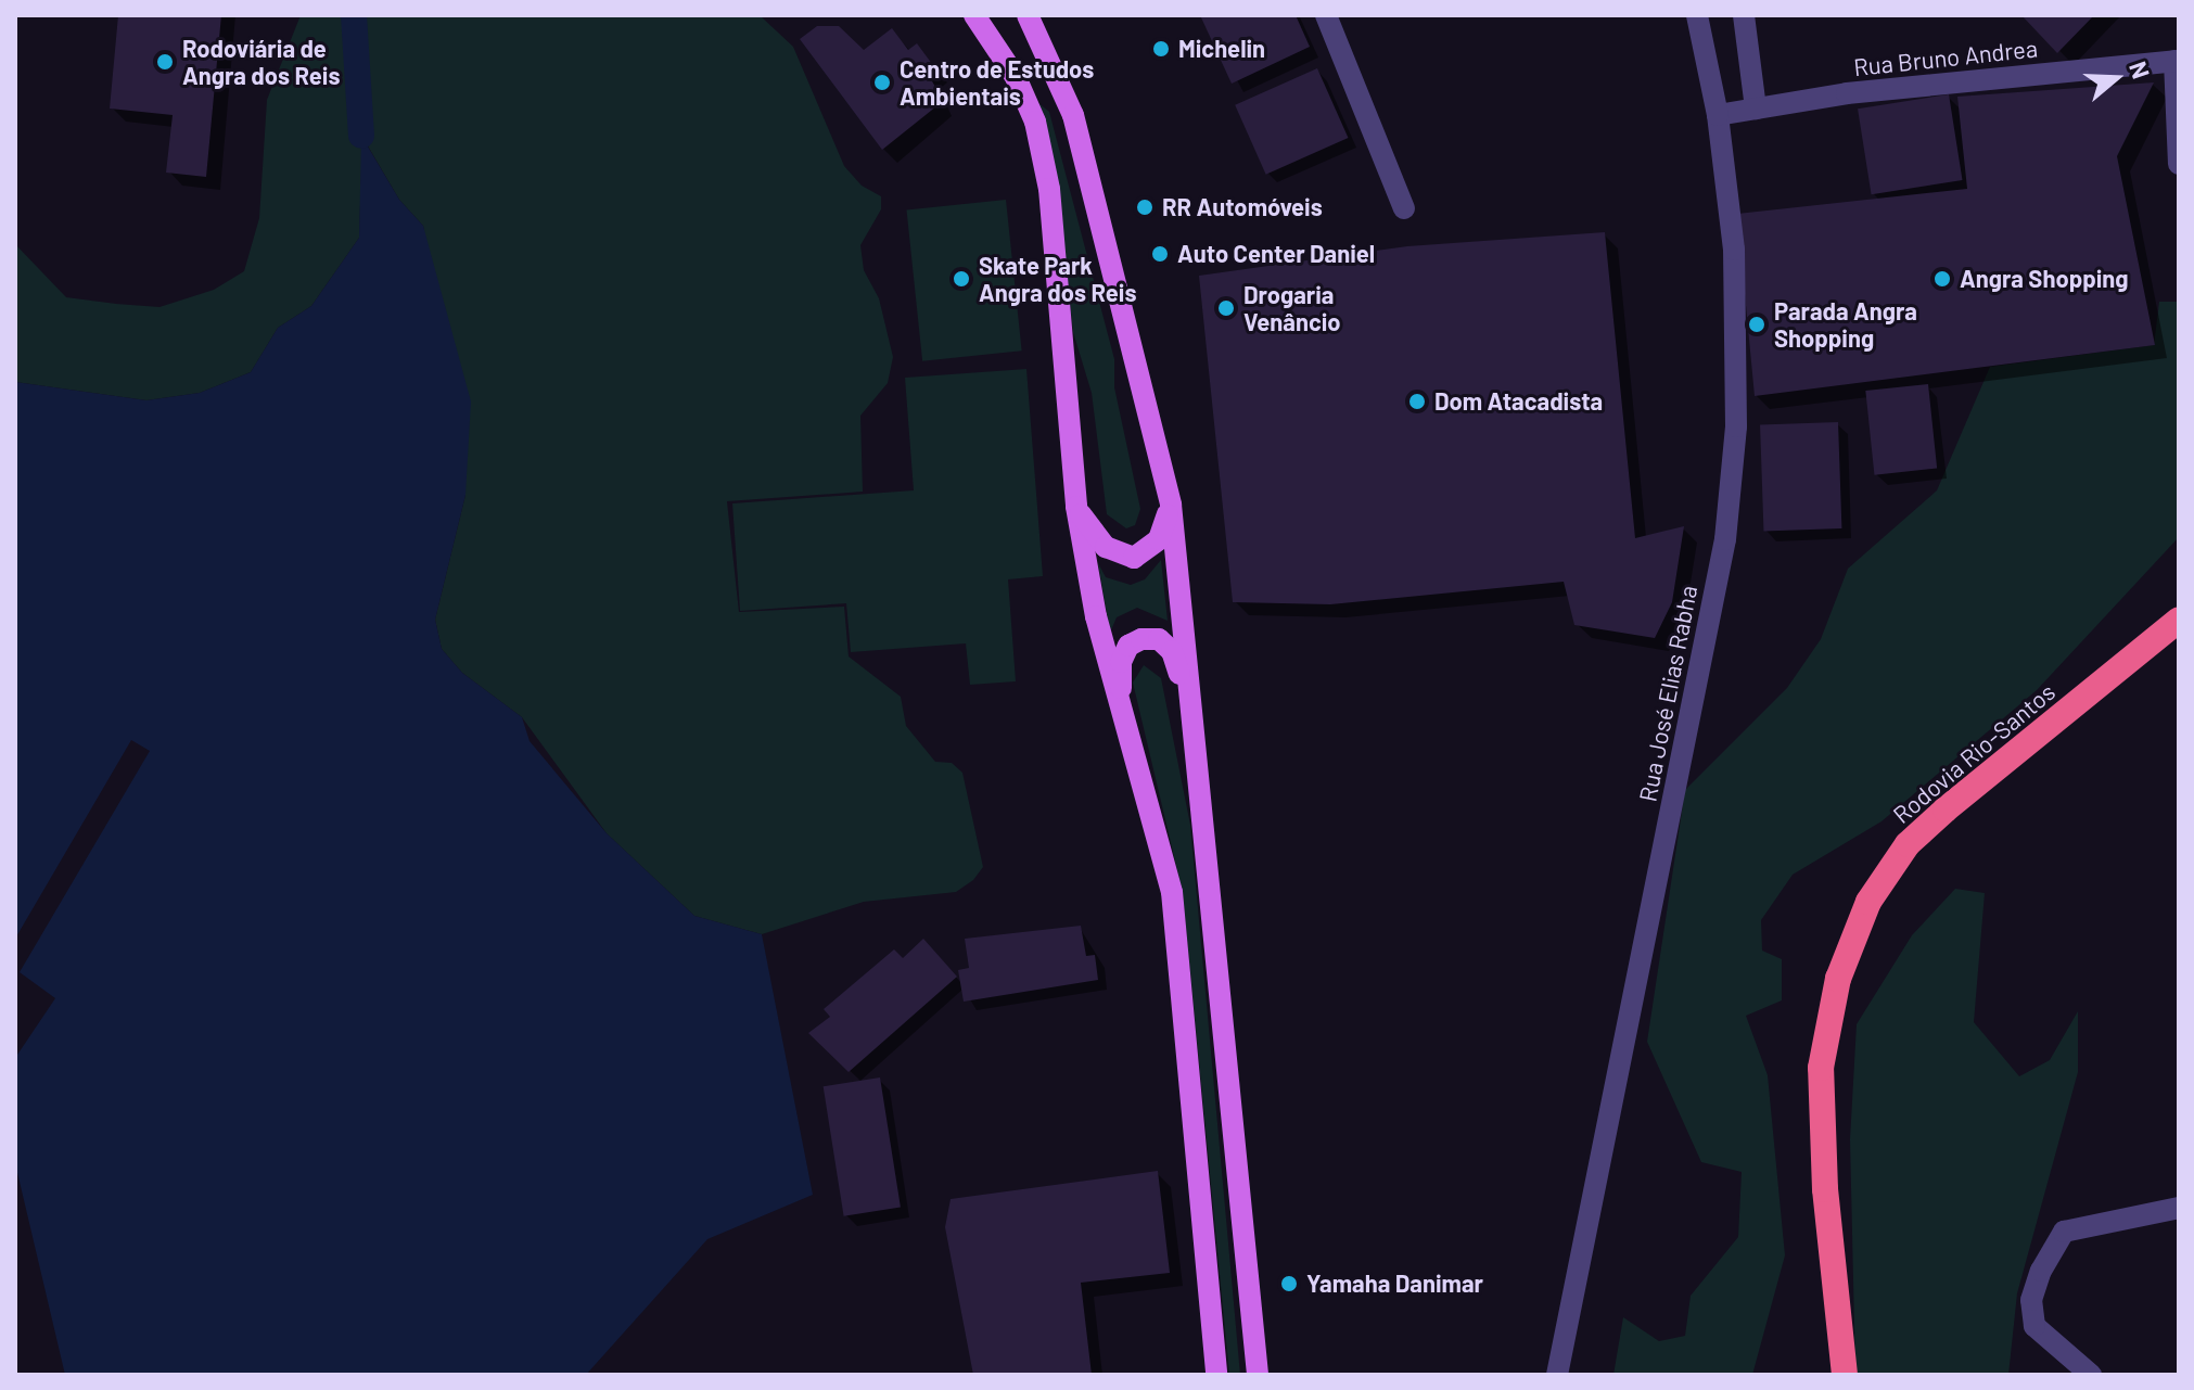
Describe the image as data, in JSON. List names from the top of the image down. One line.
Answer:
{"streets":{"highway":["Rodovia Rio-Santos"],"street":["Rua Bruno Andrea","Rua José Elias Rabha"]},"crossings":[["Rua Bruno Andrea","Rua José Elias Rabha"]],"places":["Michelin","Rodoviária de Angra dos Reis","Centro de Estudos Ambientais","RR Automóveis","Auto Center Daniel","Skate Park Angra dos Reis","Angra Shopping","Drogaria Venâncio","Parada Angra Shopping","Dom Atacadista","Yamaha Danimar"],"north":"right"}
